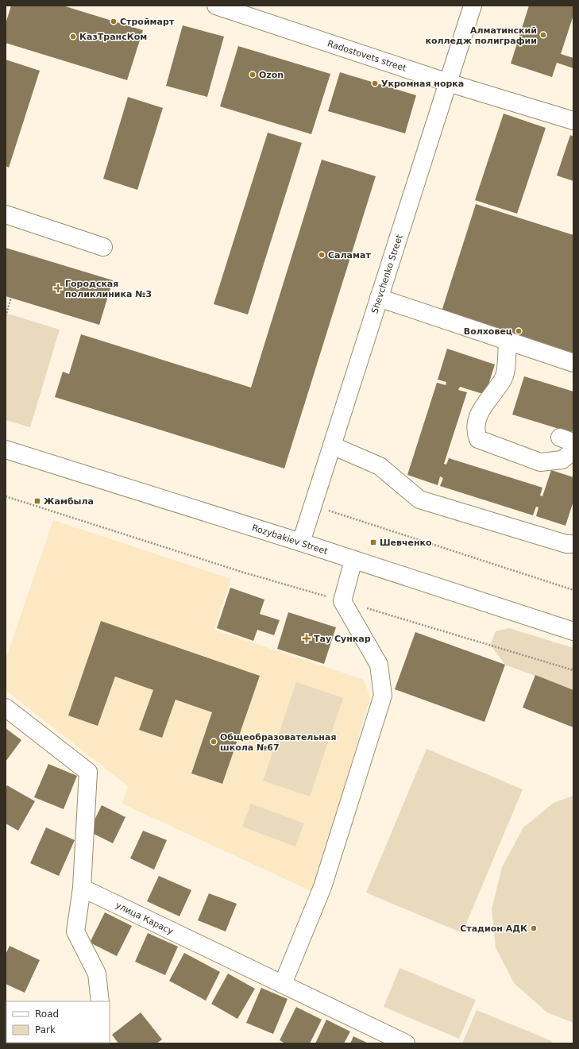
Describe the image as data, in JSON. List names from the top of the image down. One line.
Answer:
{"streets":{"street":["Radostovets street","Shevchenko Street","Rozybakiev Street","улица Карасу"]},"crossings":[["Radostovets street","Shevchenko Street"],["Shevchenko Street","Rozybakiev Street"]],"places":{"other":["Строймарт","Алматинский колледж полиграфии","КазТрансКом","Ozon","Укромная норка","Саламат","Волховец","Общеобразовательная школа №67","Стадион АДК"],"health":["Городская поликлиника №3","Тау Сункар"],"transit":["Жамбыла","Шевченко"]},"legend":["Road","Park"]}
